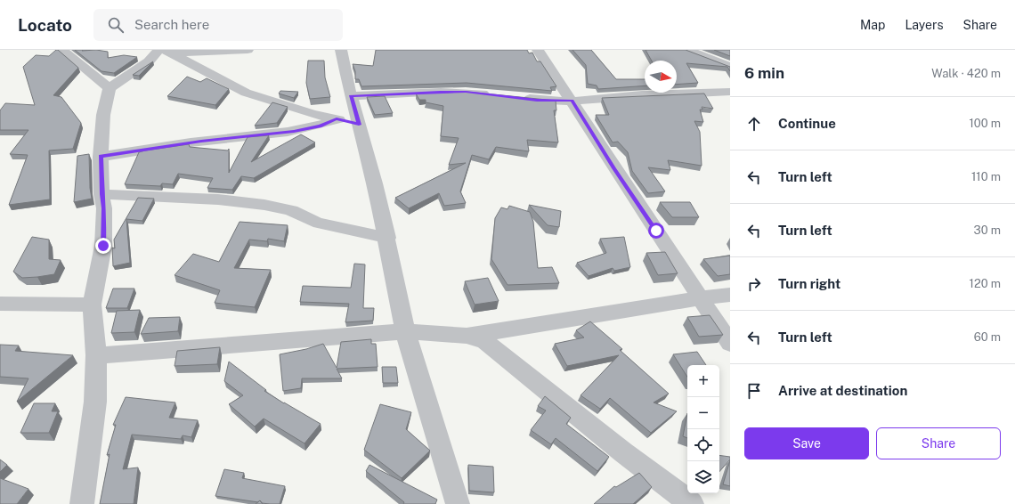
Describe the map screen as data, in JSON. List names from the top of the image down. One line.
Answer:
{"north":"right","page":{"header":"Locato","search":"Search here","nav":["Map","Layers","Share"],"heading":["6 min","Walk · 420 m"],"list":[["Continue","100 m"],["Turn left","110 m"],["Turn left","30 m"],["Turn right","120 m"],["Turn left","60 m"],"Arrive at destination"],"map_buttons":["+","−"],"buttons":["Save","Share"]}}
